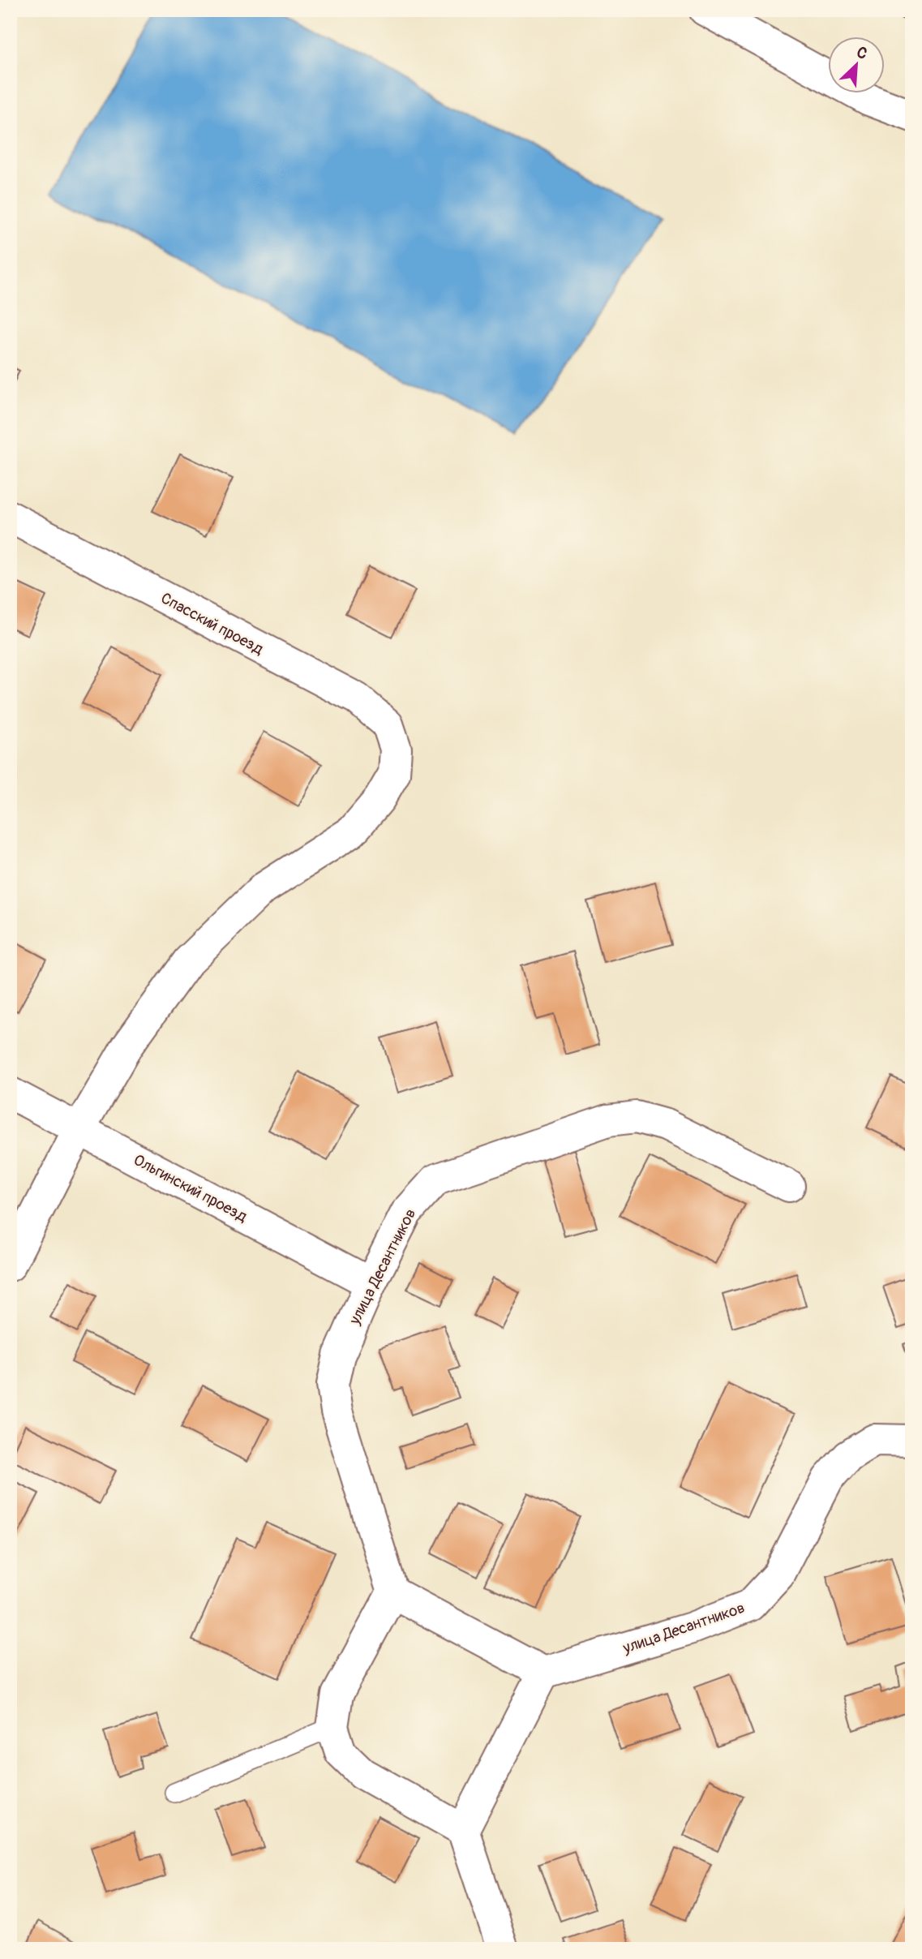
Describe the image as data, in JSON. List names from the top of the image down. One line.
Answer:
{"streets":{"street":["Спасский проезд","Ольгинский проезд","улица Десантников"]},"crossings":[["Спасский проезд","Ольгинский проезд"],["Ольгинский проезд","улица Десантников"]],"north":"top right"}
